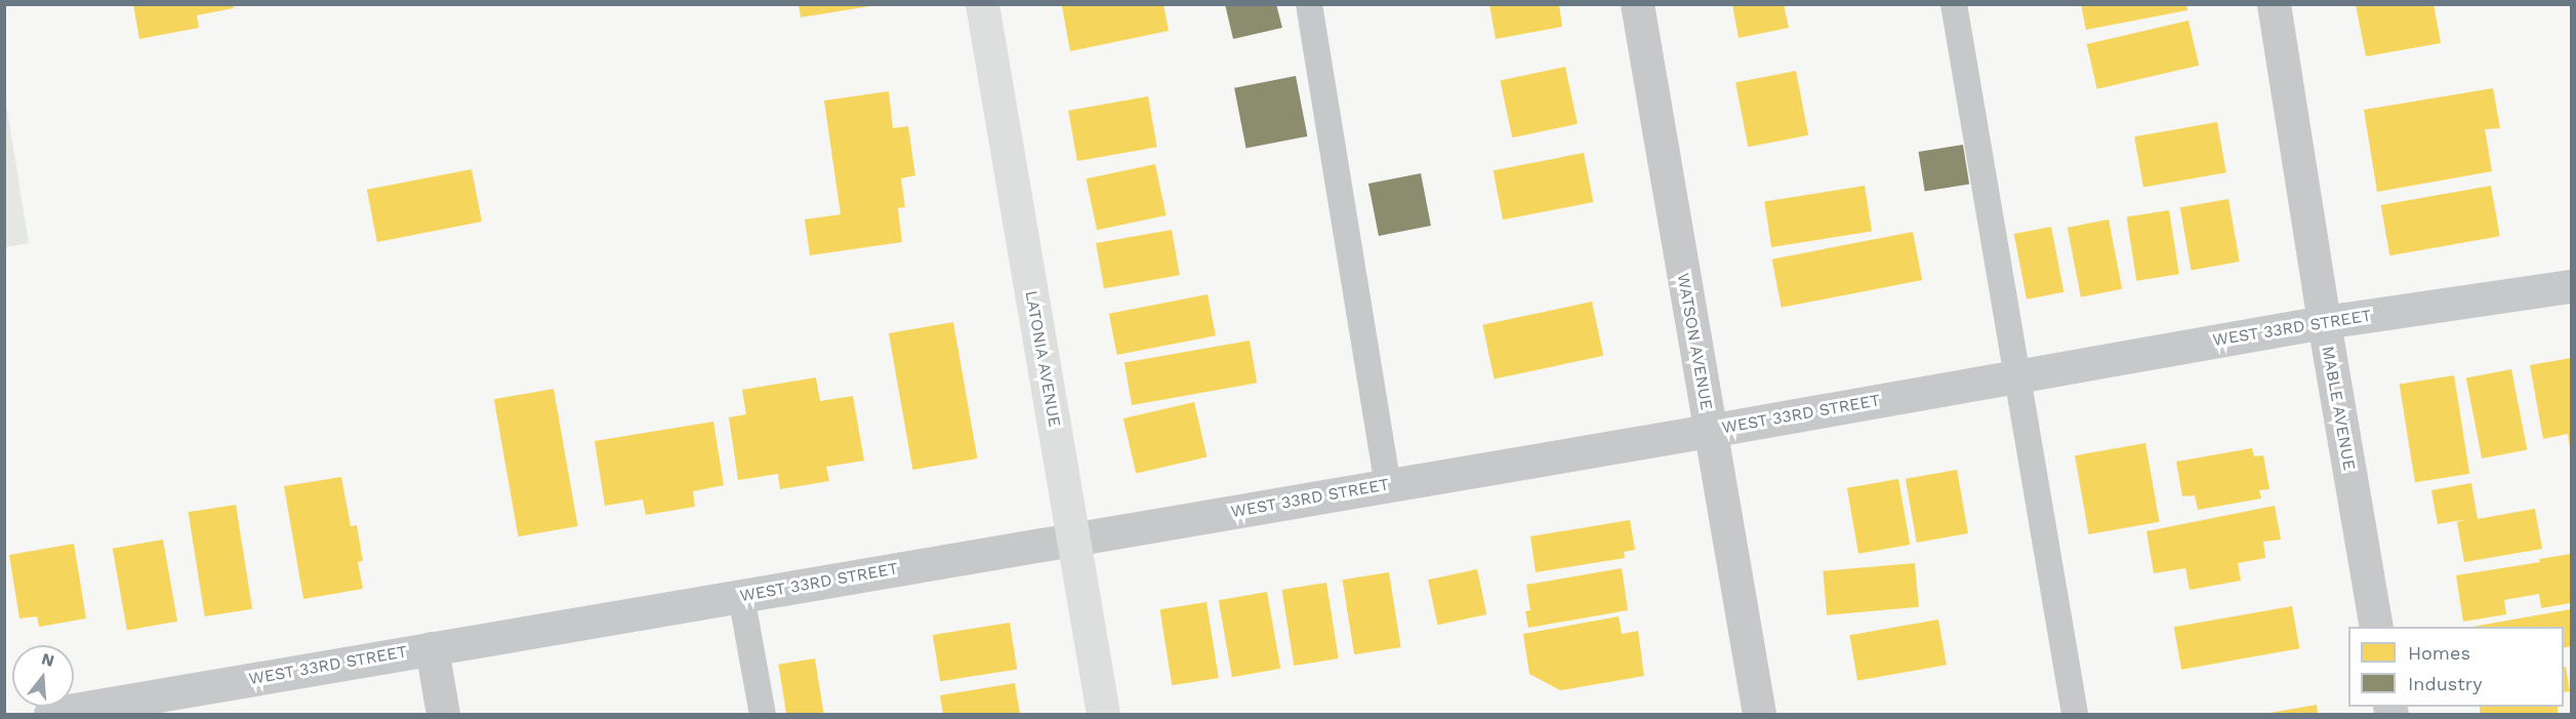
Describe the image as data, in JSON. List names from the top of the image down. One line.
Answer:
{"streets":{"street":["WEST 33RD STREET","WATSON AVENUE","LATONIA AVENUE","MABLE AVENUE"]},"crossings":[["WEST 33RD STREET","WATSON AVENUE"],["WEST 33RD STREET","LATONIA AVENUE"],["WEST 33RD STREET","MABLE AVENUE"]],"legend":["Homes","Industry"],"north":"top"}
